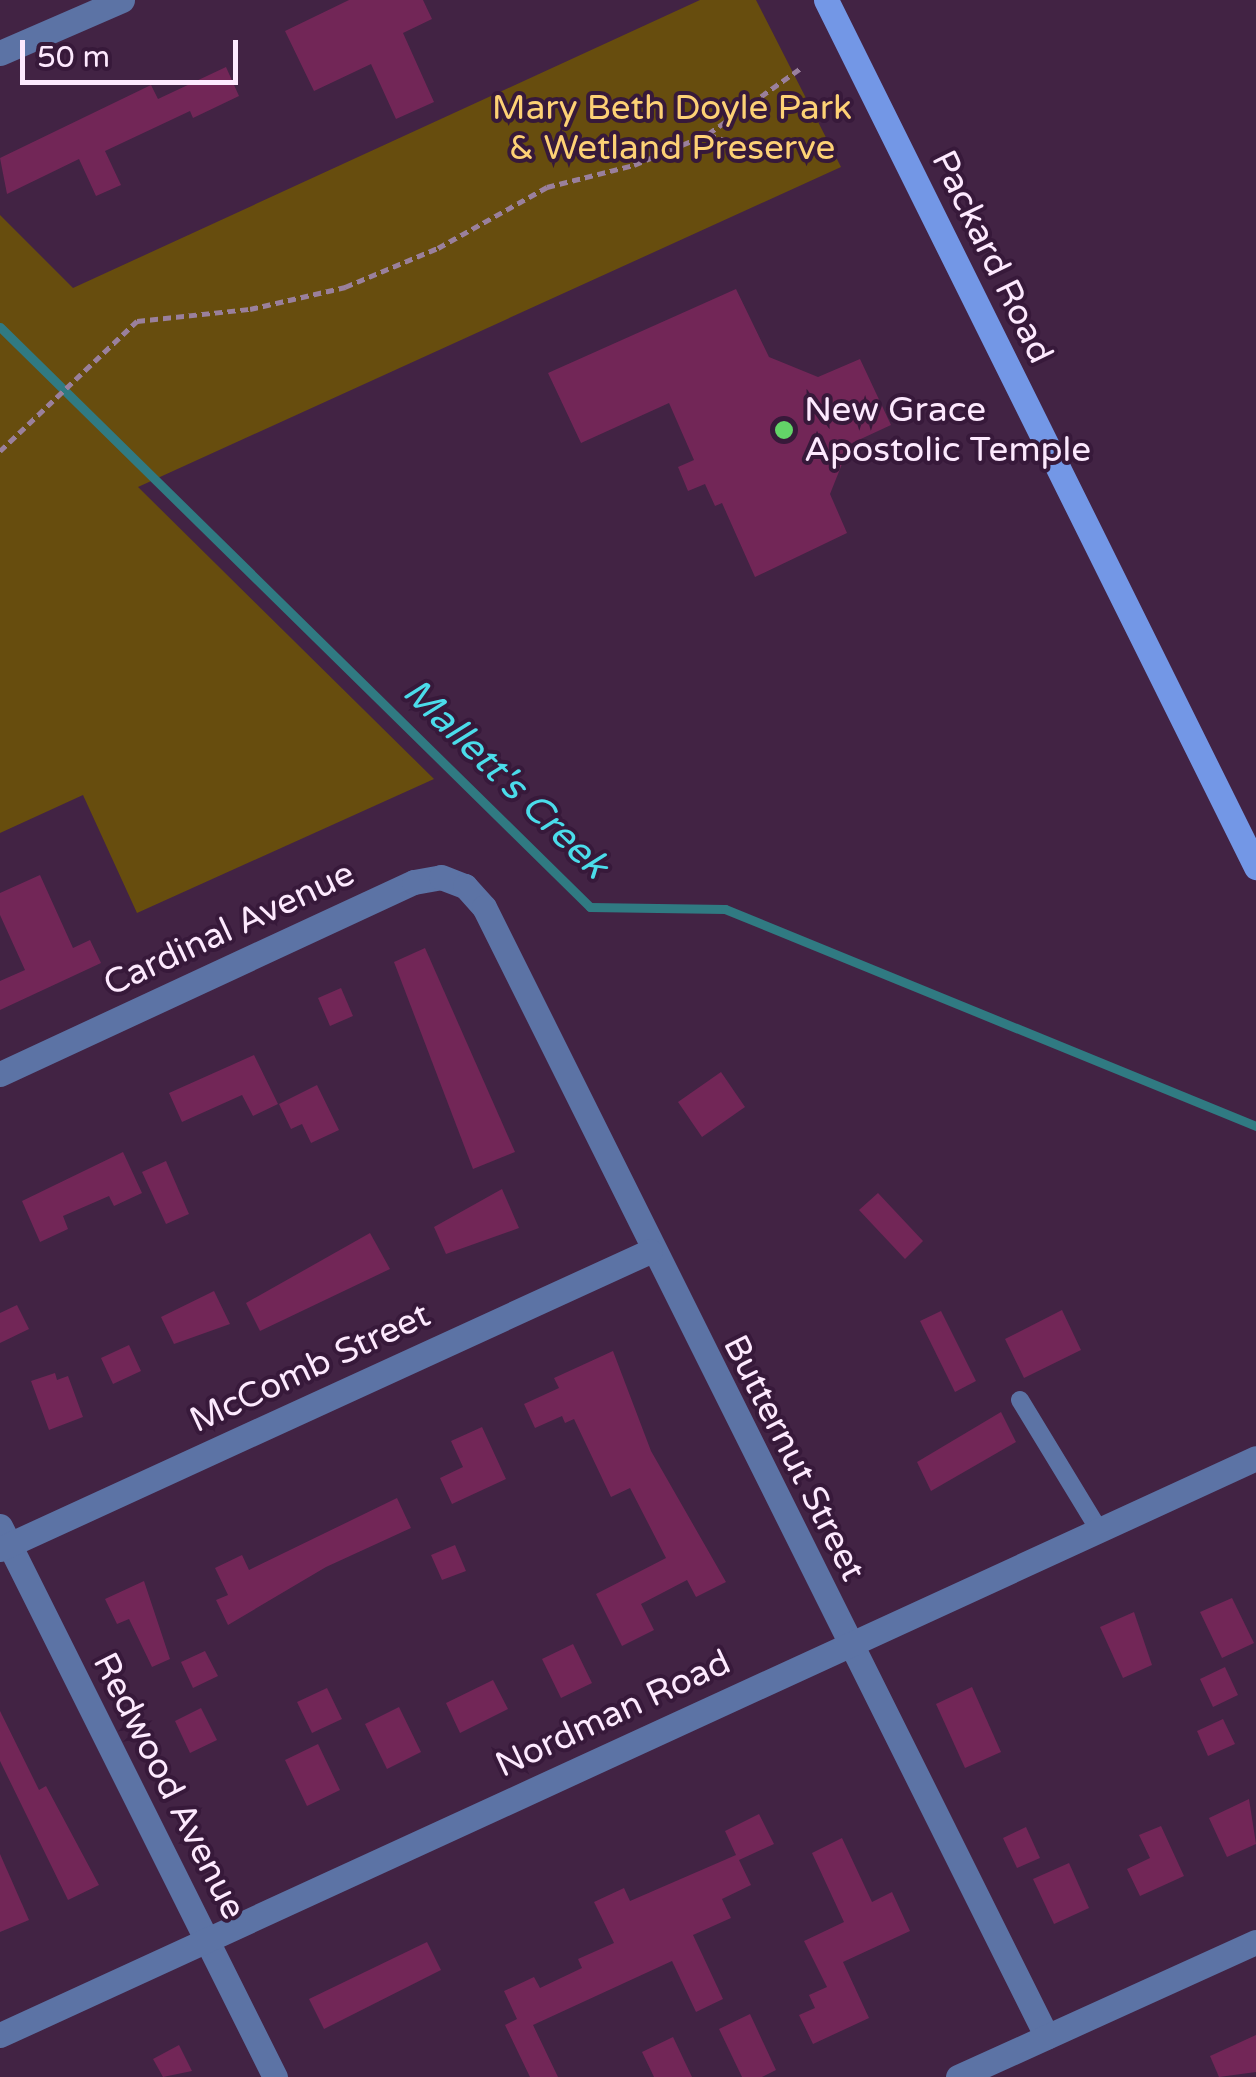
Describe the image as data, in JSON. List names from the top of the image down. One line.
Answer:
{"streets":{"main road":["Packard Road"],"street":["Cardinal Avenue","McComb Street","Butternut Street","Nordman Road","Redwood Avenue"]},"crossings":[["Cardinal Avenue","Butternut Street"],["McComb Street","Butternut Street"],["McComb Street","Redwood Avenue"],["Butternut Street","Nordman Road"],["Nordman Road","Redwood Avenue"]],"water":["Mallett's Creek"],"parks":["Mary Beth Doyle Park & Wetland Preserve"],"places":["New Grace Apostolic Temple"],"scale_bar":"50 m"}
